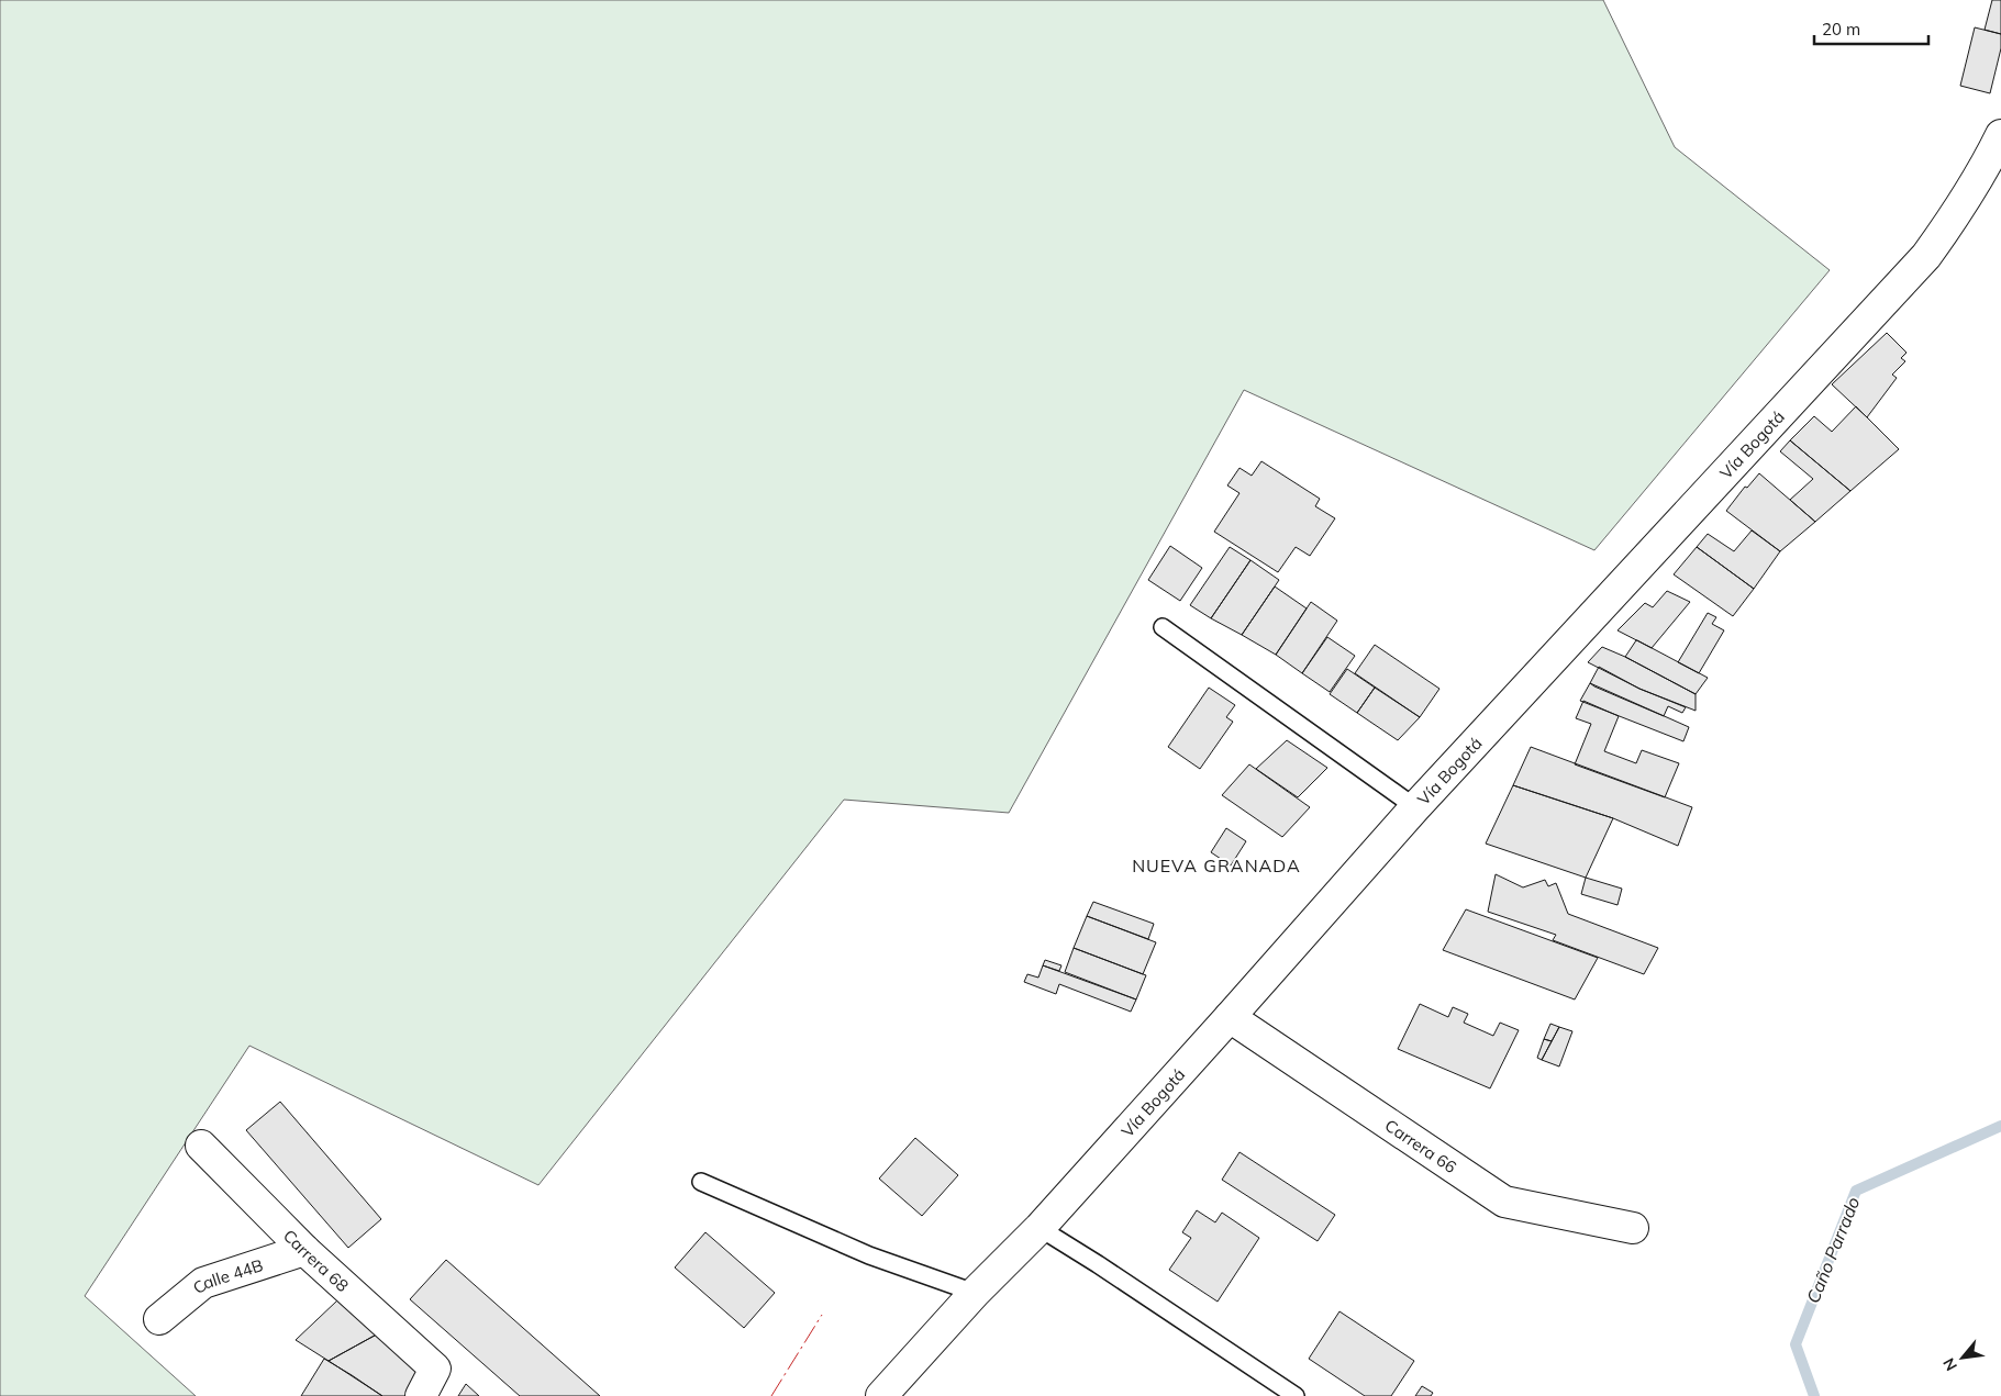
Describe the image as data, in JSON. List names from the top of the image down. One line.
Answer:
{"streets":{"main road":["Vía Bogotá","Carrera 66","Carrera 68","Calle 44B"]},"crossings":[["Vía Bogotá","Carrera 66"],["Carrera 68","Calle 44B"]],"districts":["NUEVA GRANADA"],"water":["Caño Parrado"],"scale_bar":"20 m","north":"bottom left"}
